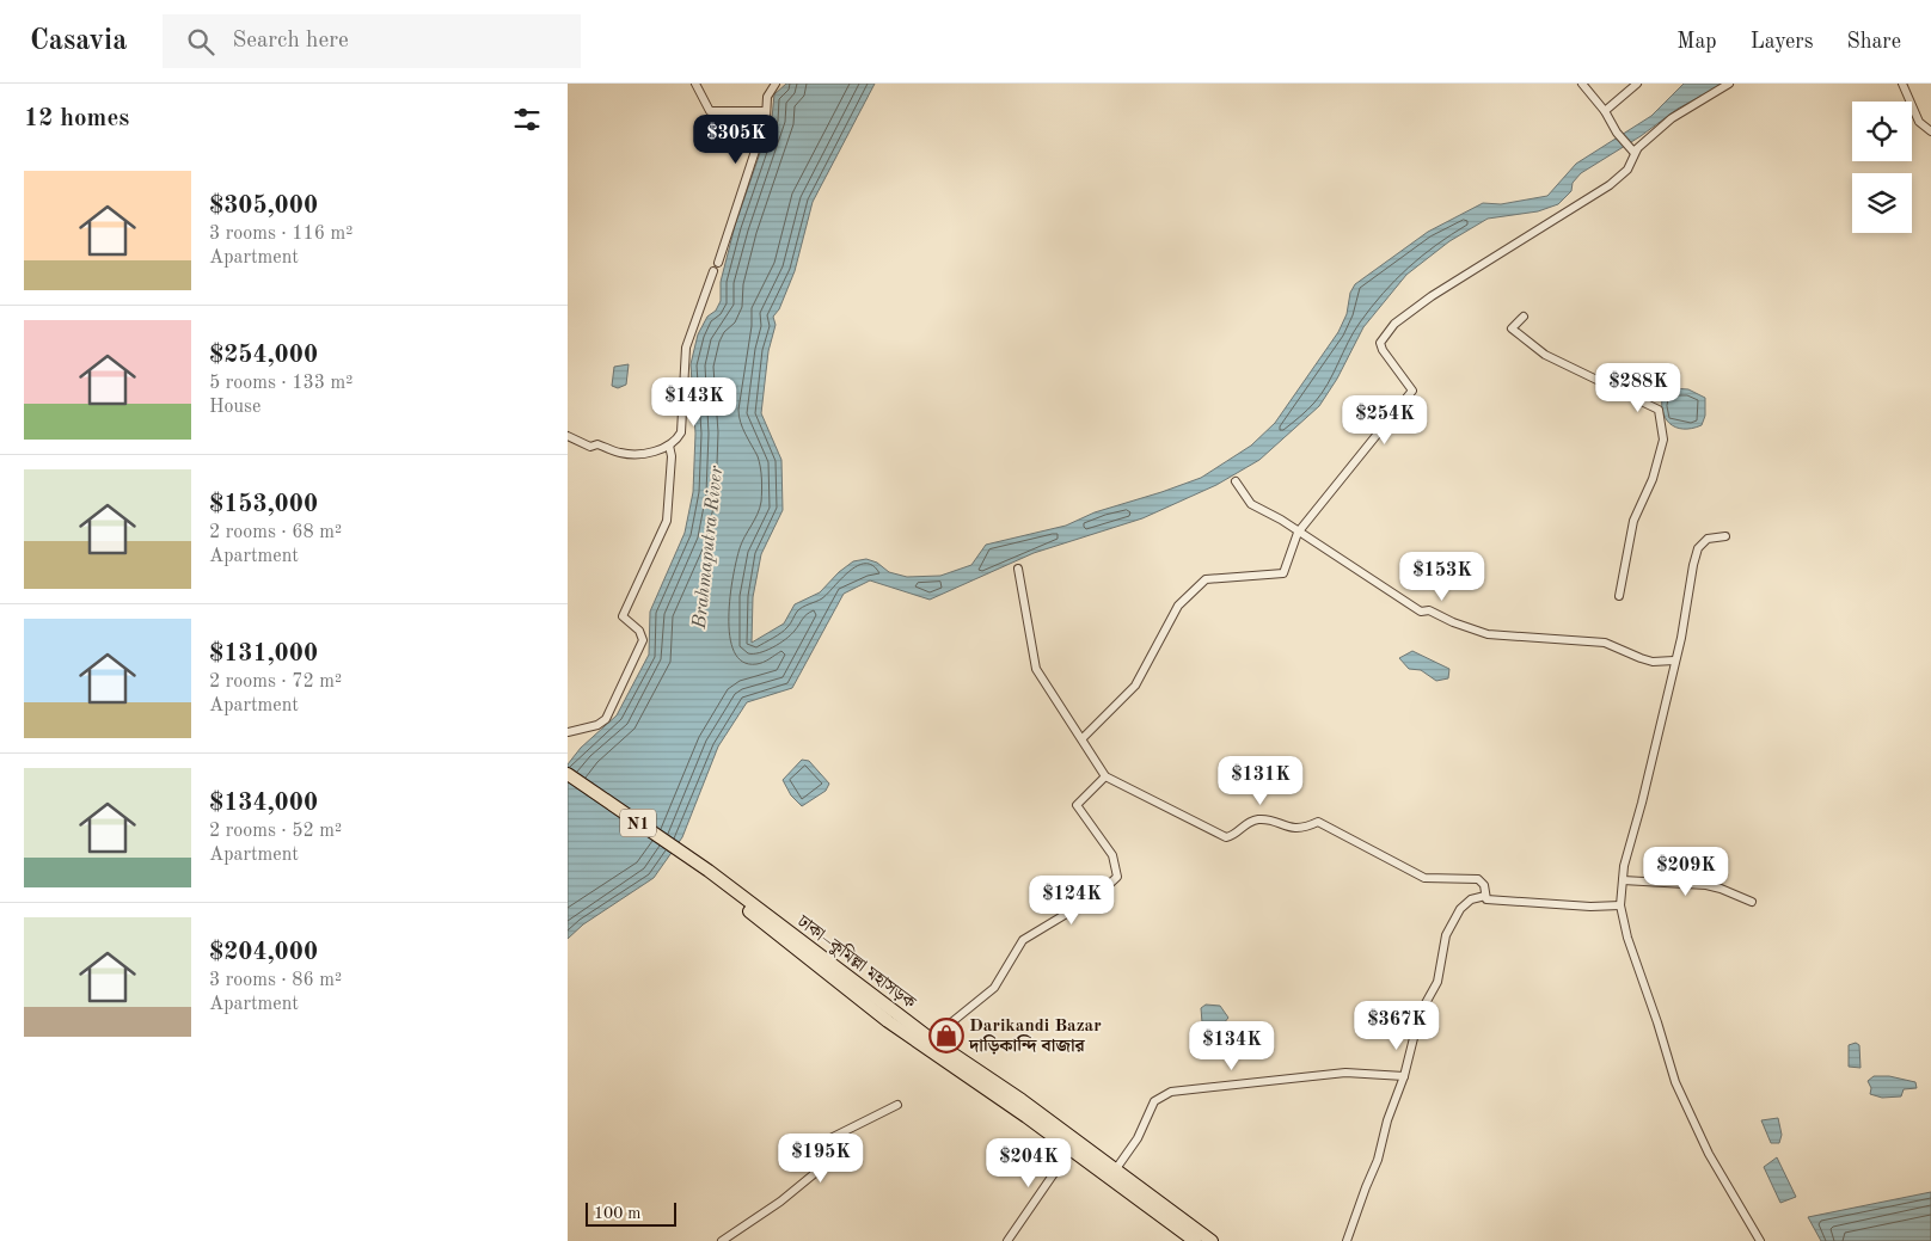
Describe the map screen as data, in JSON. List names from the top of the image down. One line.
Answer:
{"streets":{"highway":["N1","ঢাকা–কুমিল্লা মহাসড়ক"]},"water":["Brahmaputra River"],"places":{"shop":["Darikandi Bazar দাড়িকান্দি বাজার"]},"scale_bar":"100 m","page":{"header":"Casavia","search":"Search here","nav":["Map","Layers","Share"],"heading":"12 homes","price":["$305K","$288K","$143K","$254K","$153K","$131K","$209K","$124K","$367K","$134K","$195K","$204K"],"list":[{"name":"$305,000","note":"3 rooms · 116 m² · Apartment"},{"name":"$254,000","note":"5 rooms · 133 m² · House"},{"name":"$153,000","note":"2 rooms · 68 m² · Apartment"},{"name":"$131,000","note":"2 rooms · 72 m² · Apartment"},{"name":"$134,000","note":"2 rooms · 52 m² · Apartment"},{"name":"$204,000","note":"3 rooms · 86 m² · Apartment"}],"scale":"100 m"}}
